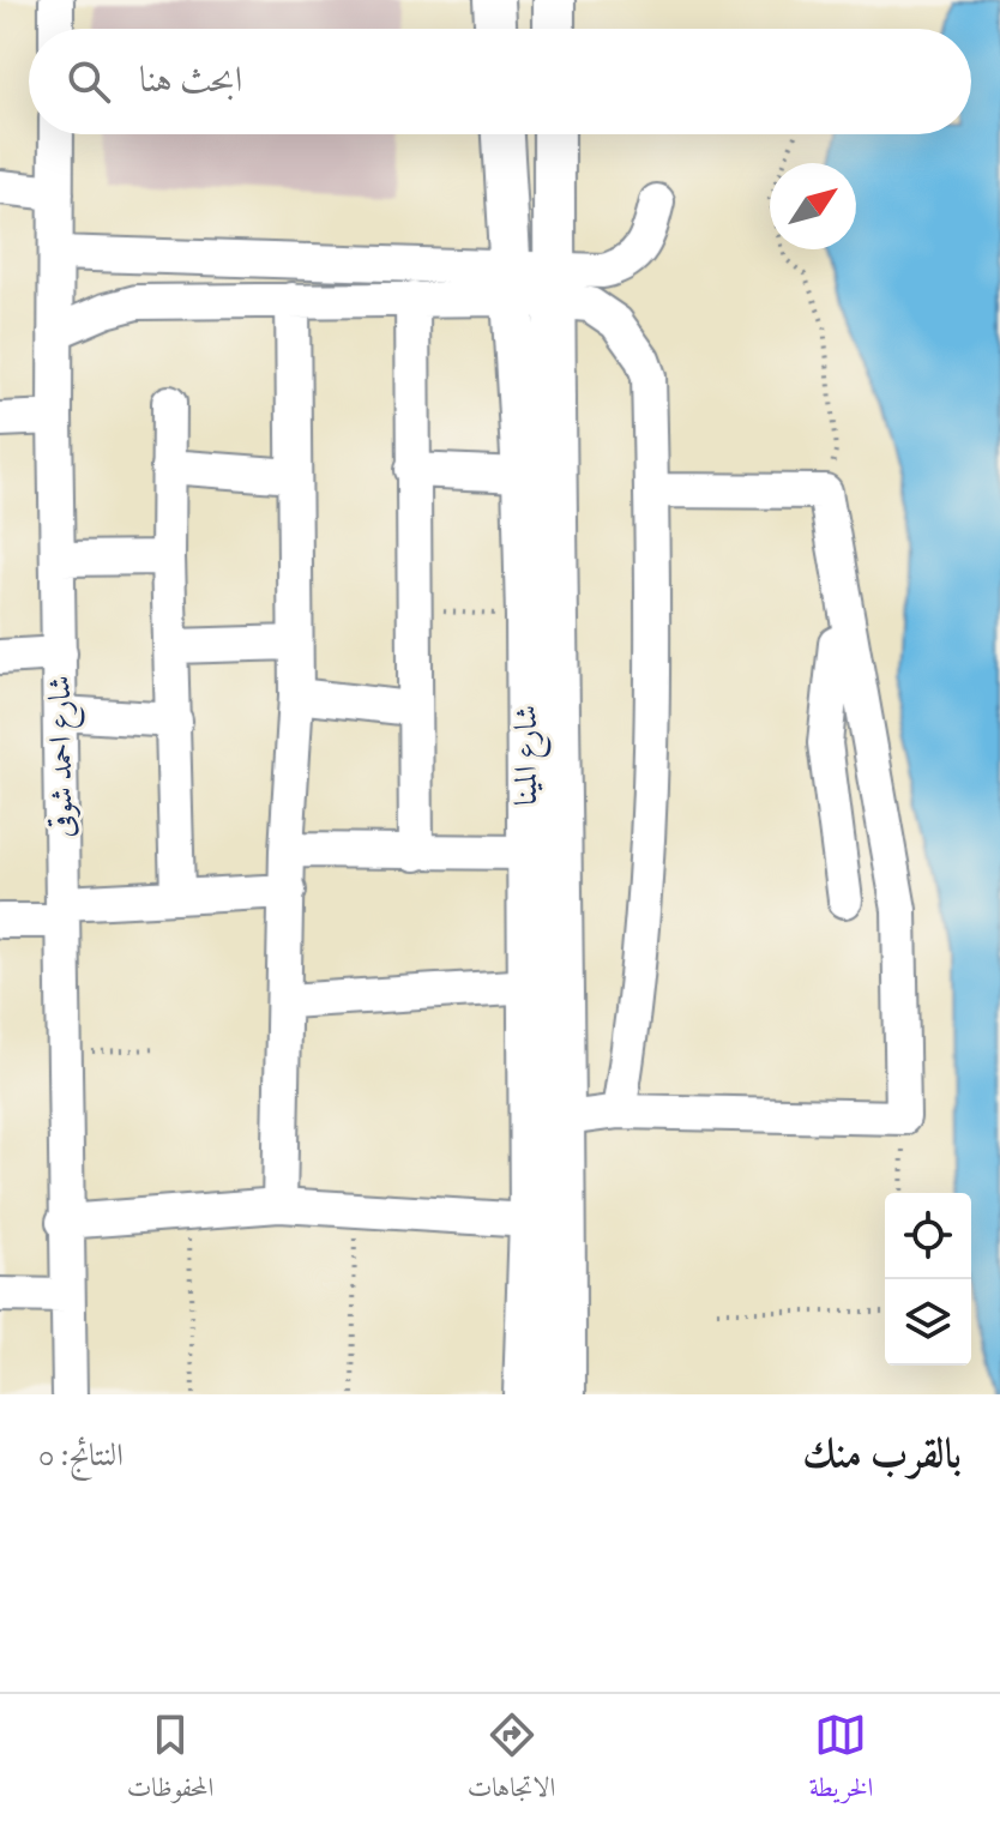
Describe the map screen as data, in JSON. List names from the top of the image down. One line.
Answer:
{"streets":{"main road":["شارع المينا"],"street":["شارع احمد شوقى"]},"north":"top right","page":{"search":"ابحث هنا","heading":["بالقرب منك","النتائج: 0"],"nav":["الخريطة","الاتجاهات","المحفوظات"]}}
